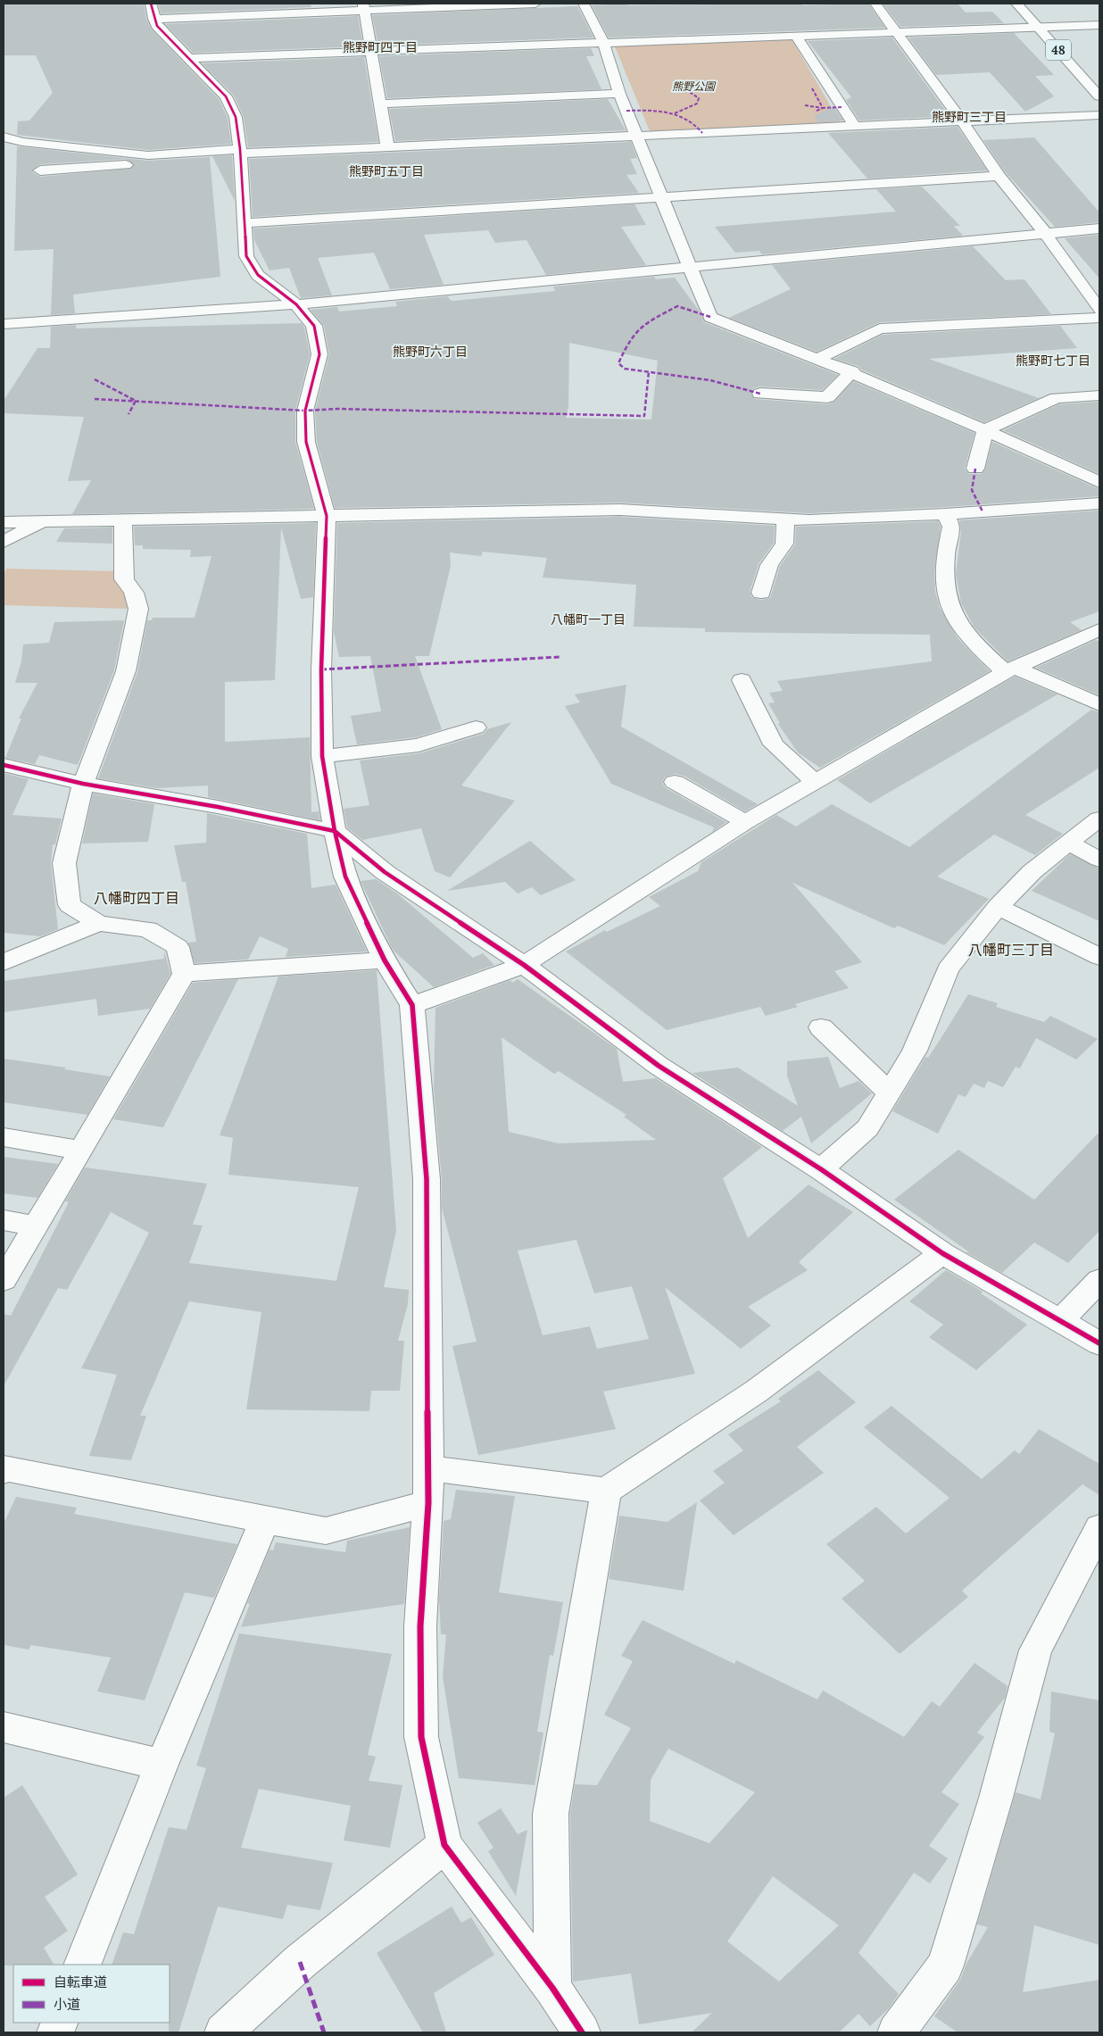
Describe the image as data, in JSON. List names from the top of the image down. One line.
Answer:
{"streets":{"street":["48"]},"districts":["熊野町四丁目","熊野町三丁目","熊野町五丁目","熊野町六丁目","熊野町七丁目","八幡町一丁目","八幡町四丁目","八幡町三丁目"],"parks":["熊野公園"],"legend":["自転車道","小道"]}
